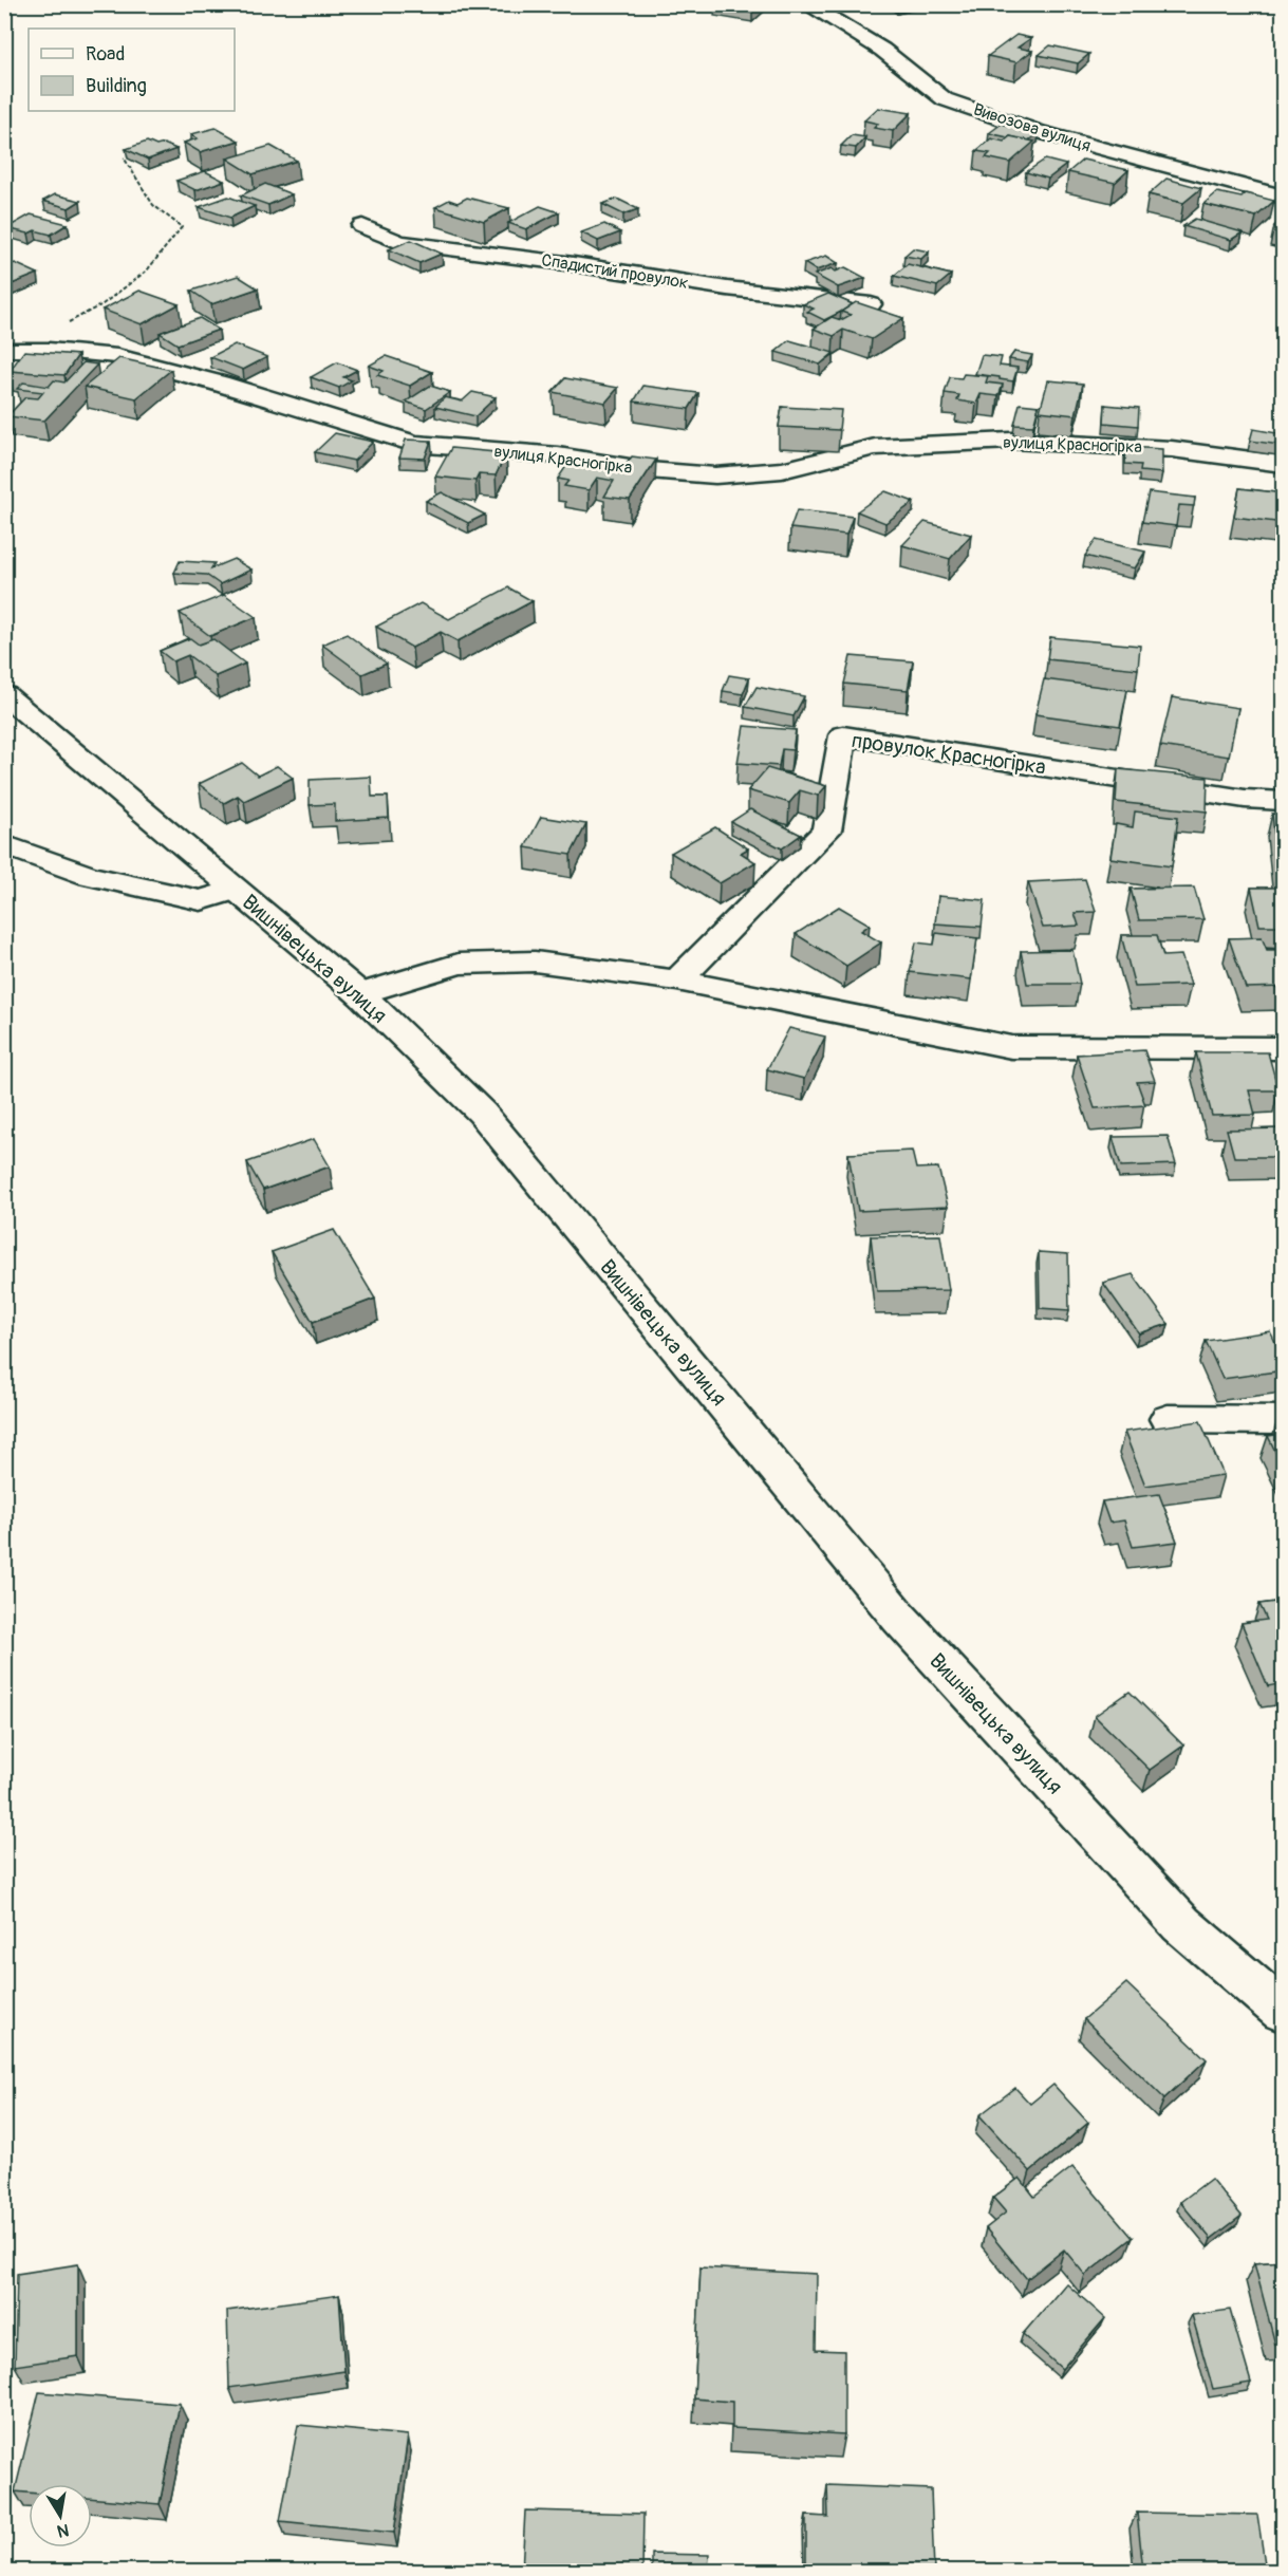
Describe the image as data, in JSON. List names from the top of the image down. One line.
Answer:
{"streets":{"street":["Вивозова вулиця","Спадистий провулок","вулиця Красногірка","провулок Красногірка","Вишнівецька вулиця"]},"legend":["Road","Building"],"north":"bottom"}
